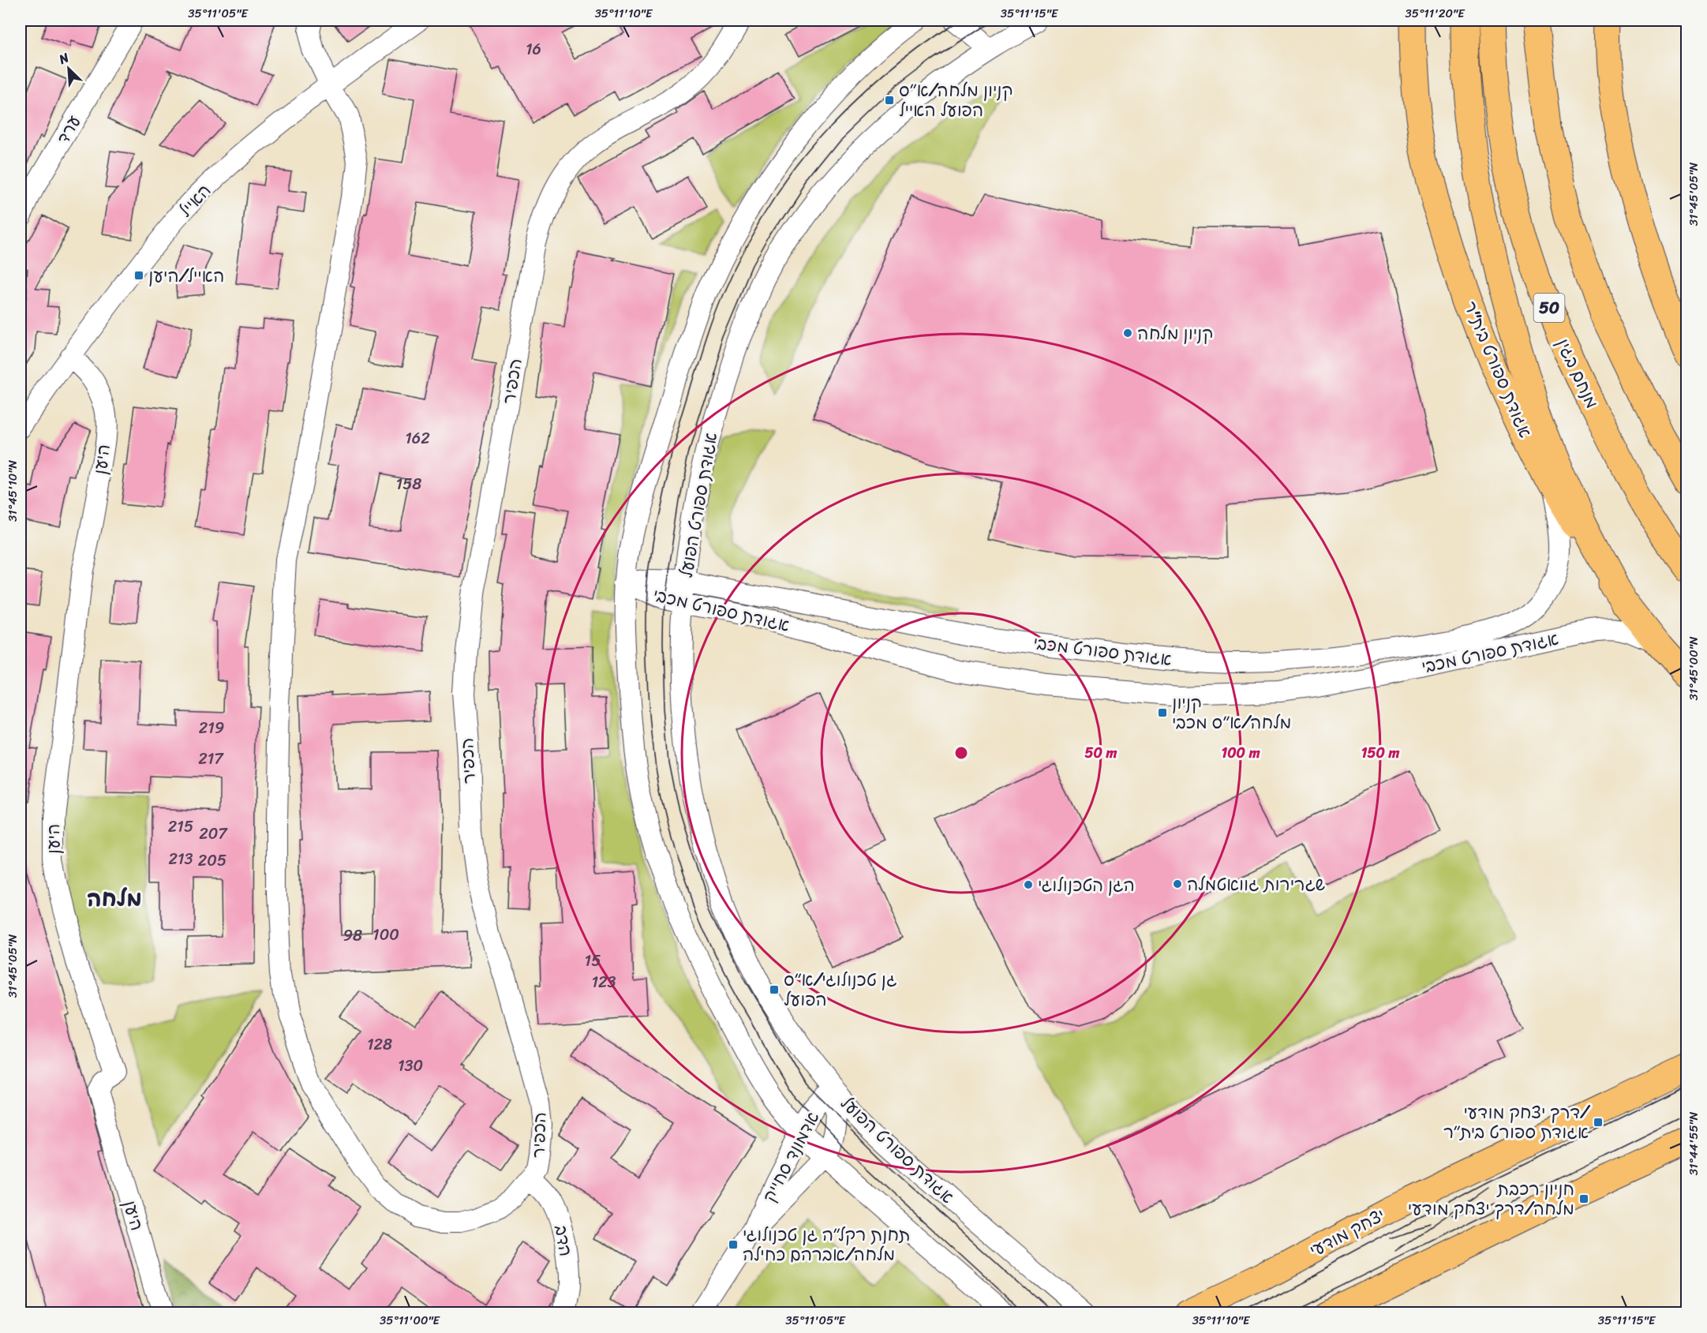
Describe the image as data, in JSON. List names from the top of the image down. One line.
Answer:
{"streets":{"main road":["50","אגודת ספורט בית\"ר","מנחם בגין","יצחק מודעי"],"street":["ערד","האייל","הכפיר","היען","אגודת ספורט הפועל","אגודת ספורט מכבי","אדמונד סחייק","הדב"]},"crossings":[["האייל","הכפיר"],["האייל","היען"],["אגודת ספורט בית\"ר","אגודת ספורט מכבי"],["הכפיר","הדב"],["אגודת ספורט הפועל","אגודת ספורט מכבי"],["אגודת ספורט הפועל","אדמונד סחייק"]],"districts":["מלחה"],"places":{"transit":["קניון מלחה/א״ס הפועל האייל","האייל/היען","קניון מלחה/א״ס מכבי","גן טכנולוגי/א״ס הפועל","דרך יצחק מודעי/ אגודת ספורט בית״ר","חניון רכבת מלחה/דרך יצחק מודעי","תחנת רקל״ה גן טכנולוגי מלחה/אברהם כחילה"],"other":["קניון מלחה","שגרירות גוואטמלה","הגן הטכנולוגי"]},"house_numbers":["16","162","158","219","217","215","207","213","205","100","98","15","123","128","130"],"north":"top left","coordinates":["35°11'05\"E","35°11'10\"E","35°11'15\"E","35°11'20\"E","31°45'05\"N","31°45'10\"N","31°45'00\"N","31°44'55\"N","35°11'00\"E"],"rings":["50 m","100 m","150 m"]}
